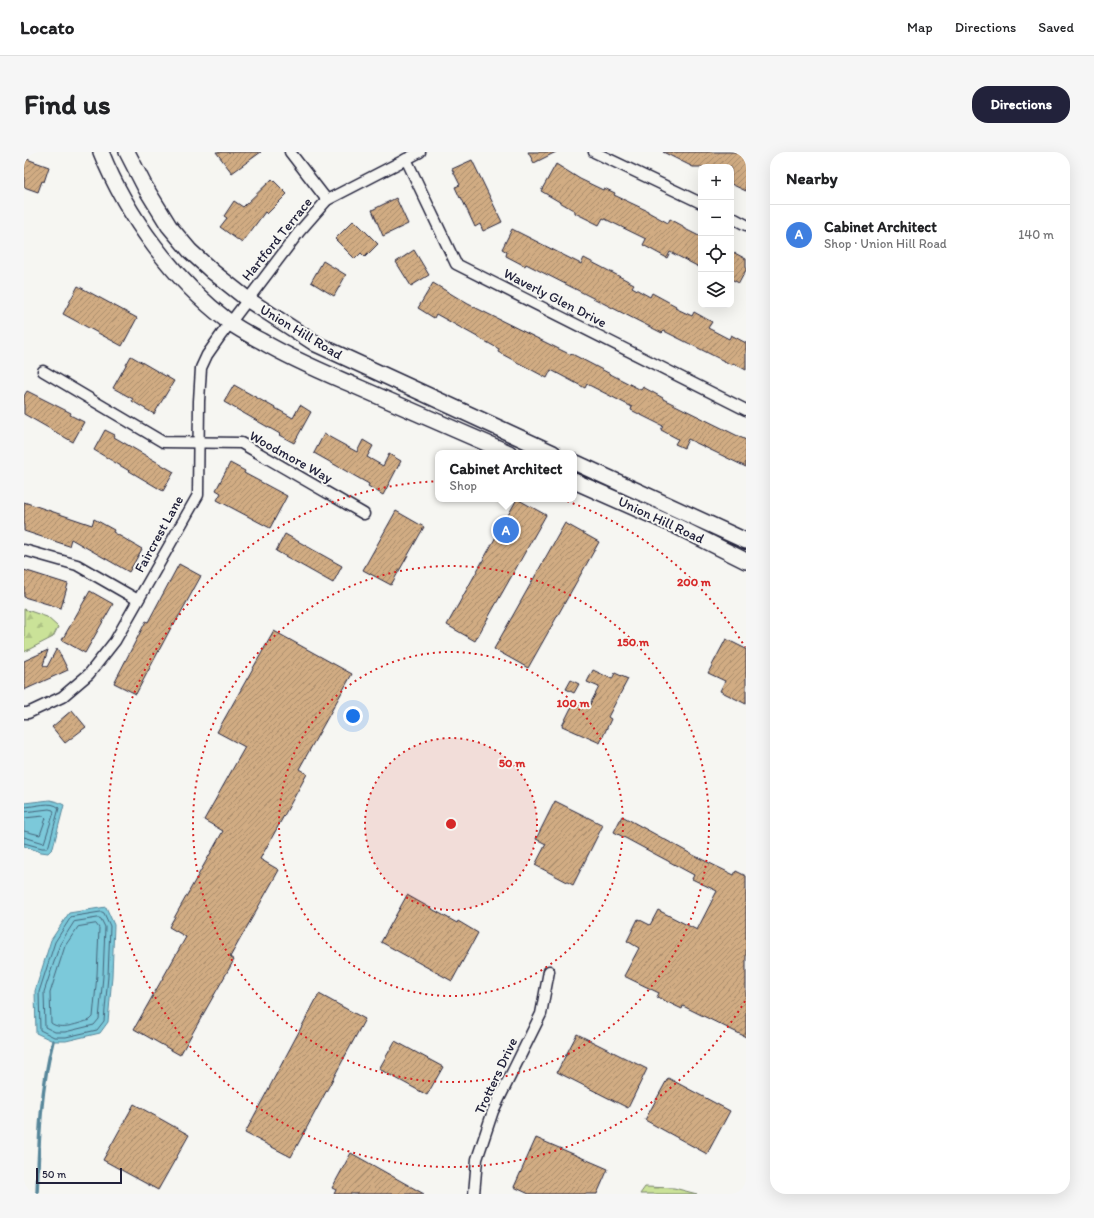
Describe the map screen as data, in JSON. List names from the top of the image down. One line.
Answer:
{"streets":{"street":["Hartford Terrace","Waverly Glen Drive","Union Hill Road","Woodmore Way","Faircrest Lane","Trotters Drive"]},"crossings":[["Hartford Terrace","Waverly Glen Drive"],["Hartford Terrace","Union Hill Road"],["Hartford Terrace","Faircrest Lane"],["Union Hill Road","Faircrest Lane"],["Woodmore Way","Faircrest Lane"]],"scale_bar":"50 m","page":{"header":"Locato","nav":["Map","Directions","Saved"],"buttons":"Directions","title":"Find us","heading":"Nearby","map_buttons":["+","−"],"list":[{"mark":"A","name":"Cabinet Architect","note":"Shop · Union Hill Road","value":"140 m"}],"popup":["Cabinet Architect","Shop"],"pins":"A","scale":"50 m"},"rings":["200 m","150 m","100 m","50 m"]}
